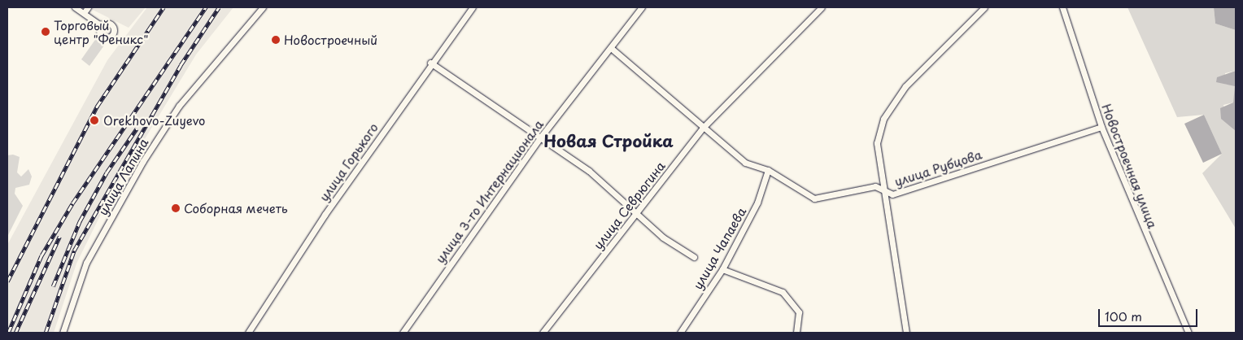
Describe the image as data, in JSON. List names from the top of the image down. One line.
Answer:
{"streets":{"street":["улица Горького","Новостроечная улица","улица Рубцова","улица Лапина","улица 3-го Интернационала","улица Севрюгина","улица Чапаева"]},"crossings":[["Новостроечная улица","улица Рубцова"],["улица Рубцова","улица 3-го Интернационала"],["улица Рубцова","улица Севрюгина"],["улица Рубцова","улица Чапаева"]],"districts":["Новая Стройка"],"places":["Торговый центр \"Феникс\"","Новостроечный","Orekhovo-Zuyevo","Соборная мечеть"],"scale_bar":"100 m"}
